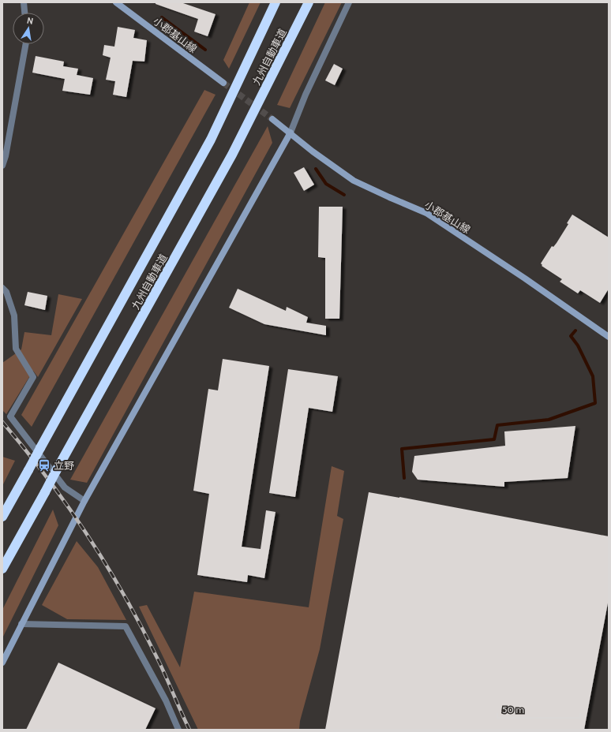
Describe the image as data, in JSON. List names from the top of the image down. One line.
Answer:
{"streets":{"highway":["九州自動車道"],"street":["小郡基山線"]},"places":{"station":["立野"]},"scale_bar":"50 m","north":"top"}
